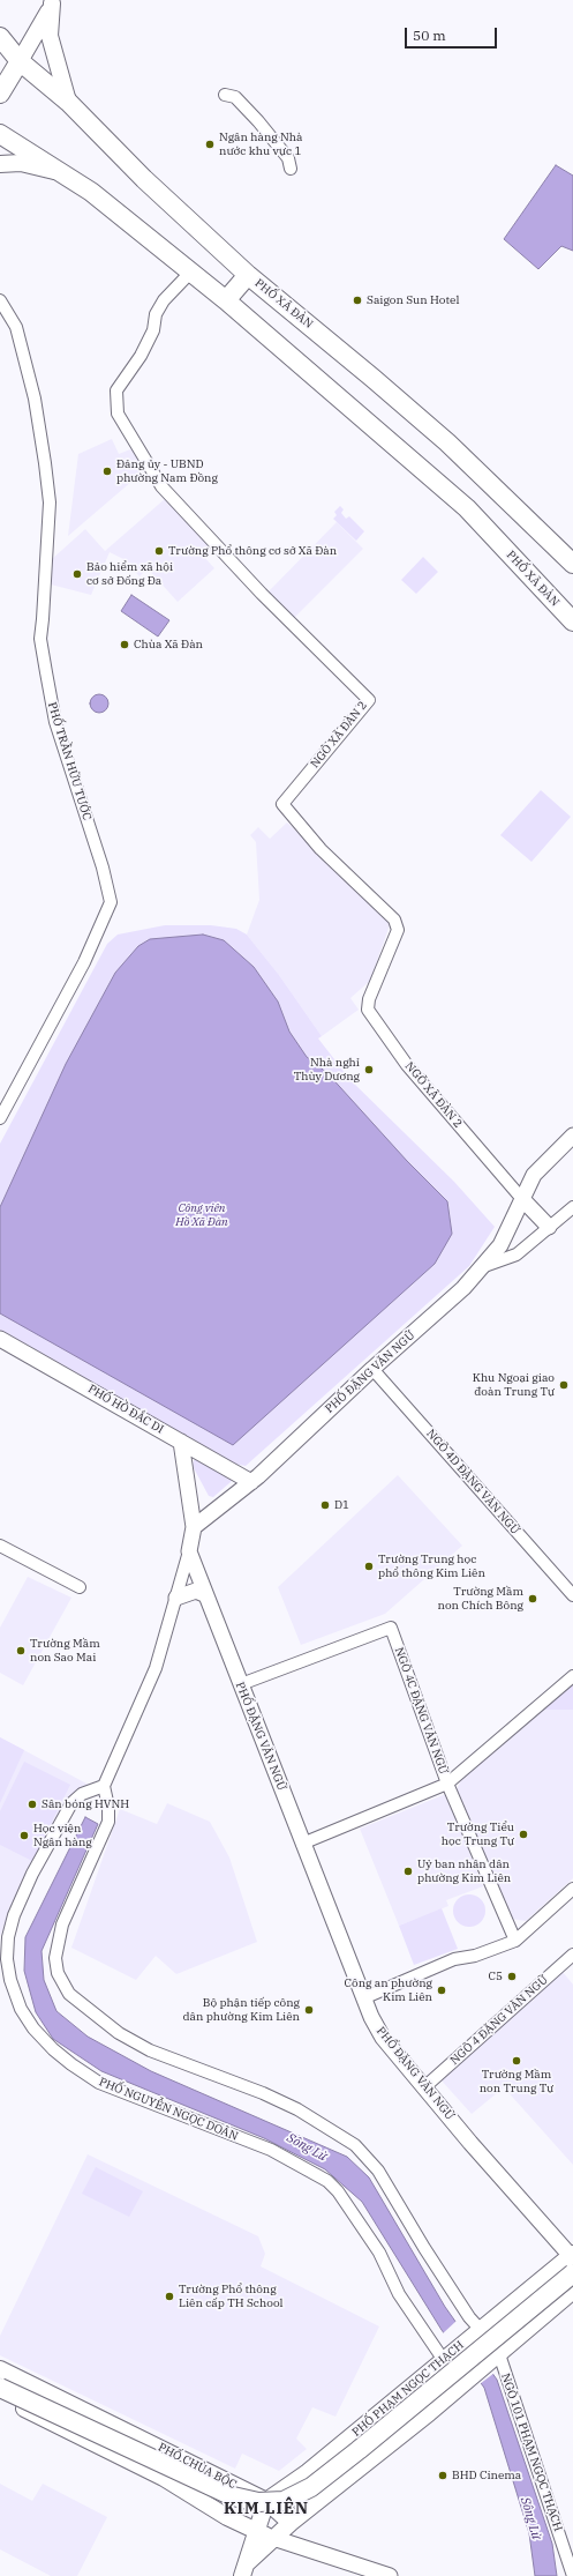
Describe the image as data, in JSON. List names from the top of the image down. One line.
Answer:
{"streets":{"main road":["PHỐ XÃ ĐÀN","PHỐ PHẠM NGỌC THẠCH","PHỐ CHÙA BỘC"],"street":["NGÕ XÃ ĐÀN 2","PHỐ TRẦN HỮU TƯỚC","PHỐ ĐẶNG VĂN NGỮ","PHỐ HỒ ĐẮC DI","NGÕ 4D ĐẶNG VĂN NGỮ","NGÕ 4C ĐẶNG VĂN NGỮ","NGÕ 4 ĐẶNG VĂN NGỮ","PHỐ NGUYỄN NGỌC DOÃN","NGÕ 101 PHẠM NGỌC THẠCH"]},"crossings":[["PHỐ XÃ ĐÀN","NGÕ XÃ ĐÀN 2"],["NGÕ XÃ ĐÀN 2","PHỐ ĐẶNG VĂN NGỮ"],["PHỐ ĐẶNG VĂN NGỮ","PHỐ HỒ ĐẮC DI"],["PHỐ ĐẶNG VĂN NGỮ","NGÕ 4D ĐẶNG VĂN NGỮ"],["PHỐ ĐẶNG VĂN NGỮ","NGÕ 4C ĐẶNG VĂN NGỮ"],["PHỐ ĐẶNG VĂN NGỮ","NGÕ 4 ĐẶNG VĂN NGỮ"],["PHỐ ĐẶNG VĂN NGỮ","PHỐ PHẠM NGỌC THẠCH"],["PHỐ NGUYỄN NGỌC DOÃN","PHỐ PHẠM NGỌC THẠCH"],["PHỐ PHẠM NGỌC THẠCH","PHỐ CHÙA BỘC"]],"districts":["KIM LIÊN"],"water":["Sông Lừ"],"parks":["Công viên Hồ Xã Đàn"],"places":["Ngân hàng Nhà nước khu vực 1","Saigon Sun Hotel","Đảng ủy - UBND phường Nam Đồng","Trường Phổ thông cơ sở Xã Đàn","Bảo hiểm xã hội cơ sở Đống Đa","Chùa Xã Đàn","Nhà nghỉ Thùy Dương","Khu Ngoại giao đoàn Trung Tự","D1","Trường Trung học phổ thông Kim Liên","Trường Mầm non Chích Bông","Trường Mầm non Sao Mai","Sân bóng HVNH","Trường Tiểu học Trung Tự","Học viện Ngân hàng","Uỷ ban nhân dân phường Kim Liên","C5","Công an phường Kim Liên","Bộ phận tiếp công dân phường Kim Liên","Trường Mầm non Trung Tự","Trường Phổ thông Liên cấp TH School","BHD Cinema"],"scale_bar":"50 m"}
